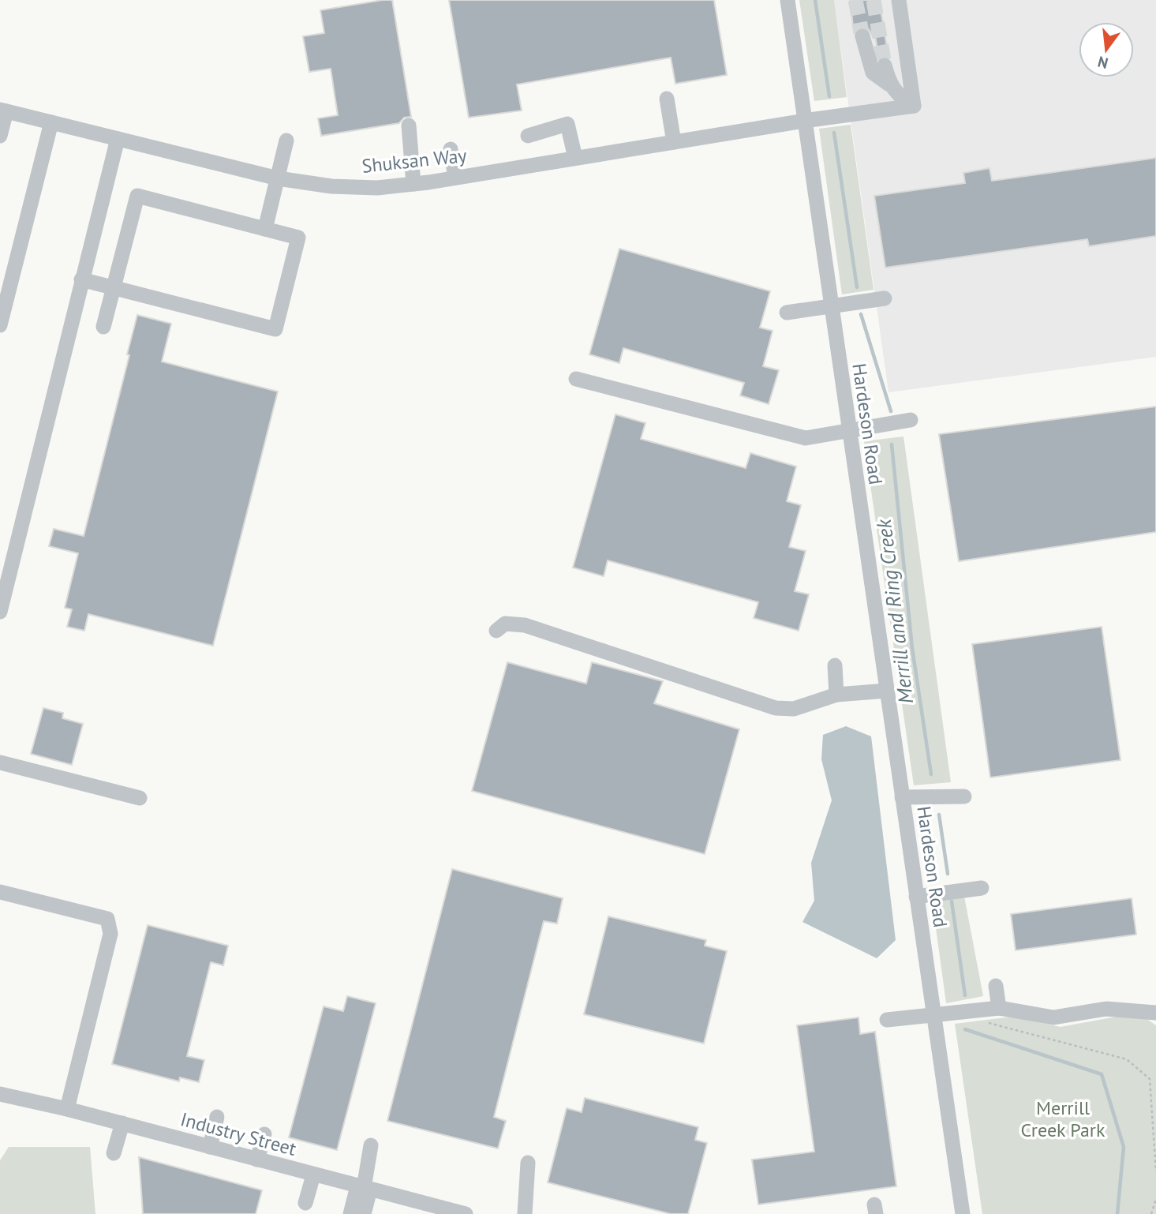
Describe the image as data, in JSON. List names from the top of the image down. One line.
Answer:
{"streets":{"street":["Shuksan Way","Hardeson Road","Industry Street"]},"crossings":[["Shuksan Way","Hardeson Road"]],"water":["Merrill and Ring Creek"],"parks":["Merrill Creek Park"],"north":"bottom"}
